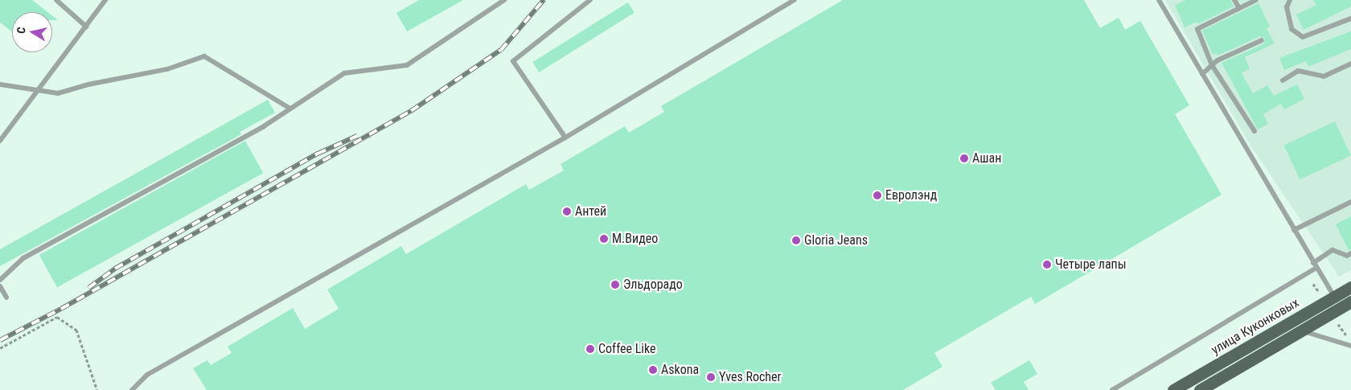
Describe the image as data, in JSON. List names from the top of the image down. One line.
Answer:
{"streets":{"main road":["улица Куконковых"]},"places":["Ашан","Евролэнд","Антей","М.Видео","Gloria Jeans","Четыре лапы","Эльдорадо","Coffee Like","Askona","Yves Rocher"],"north":"left"}
